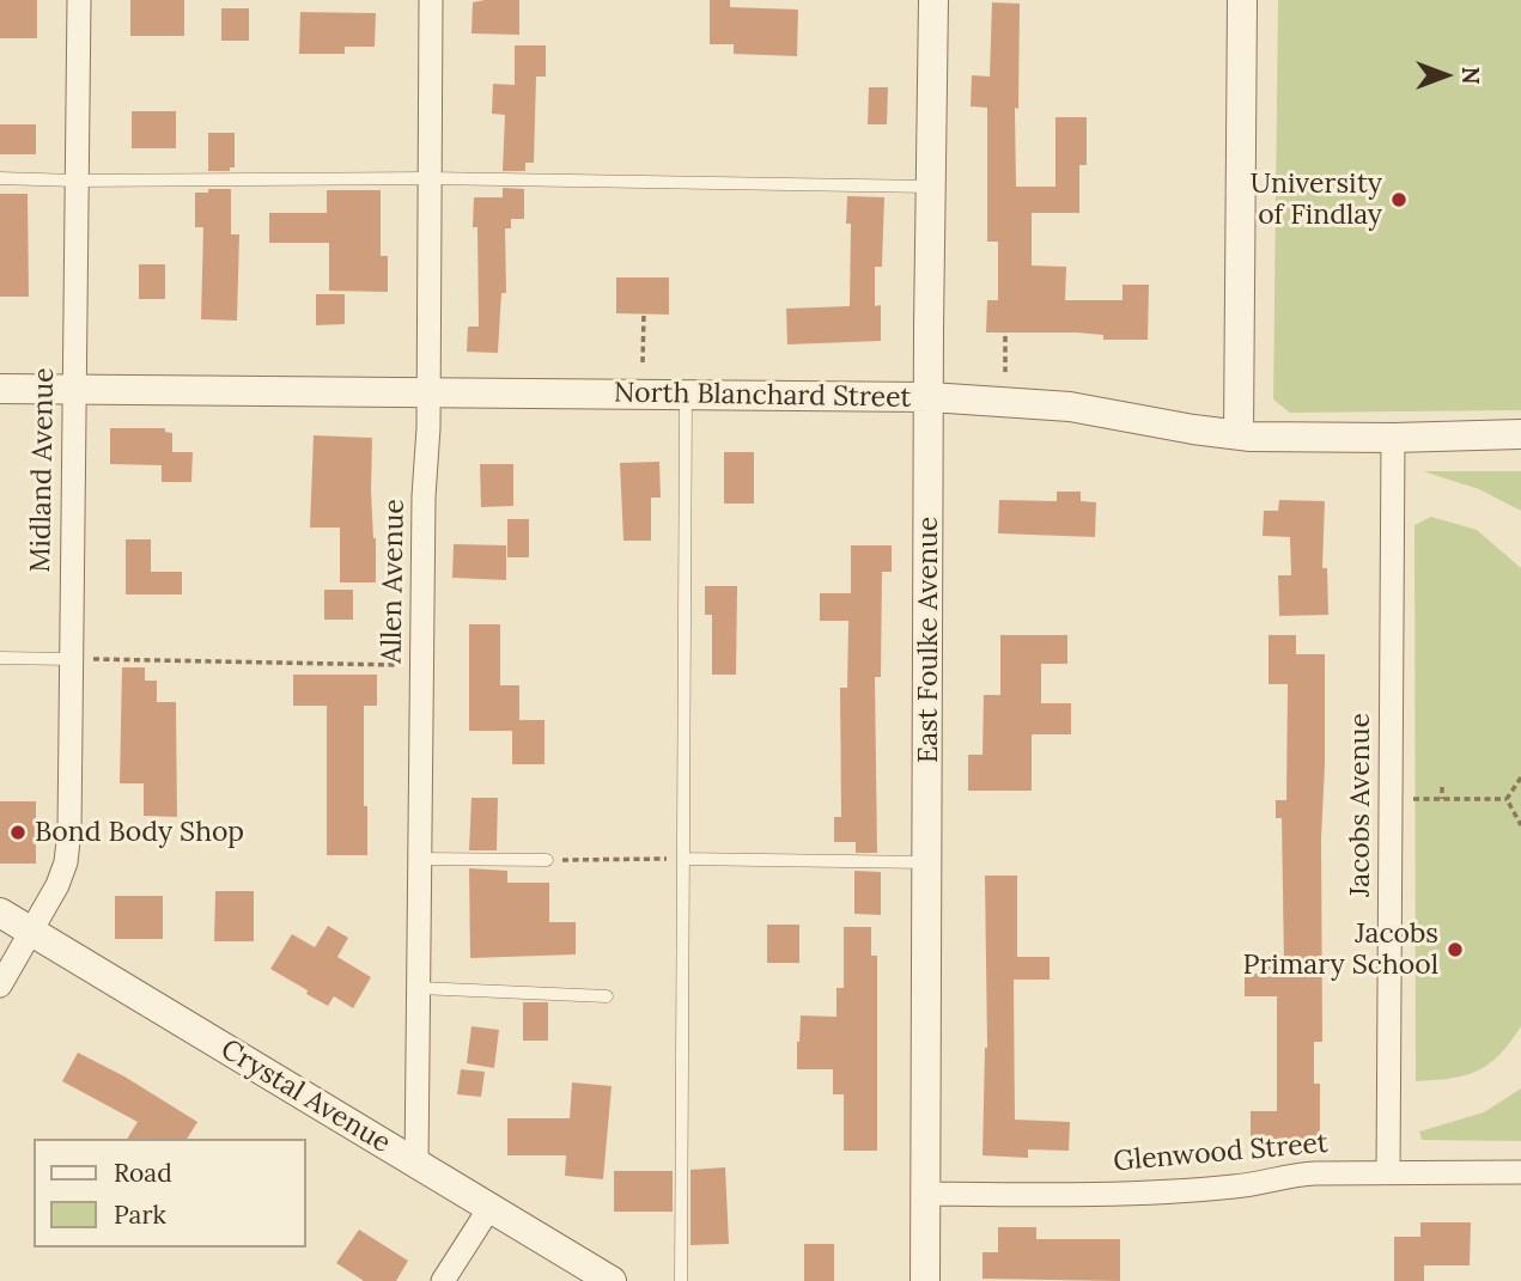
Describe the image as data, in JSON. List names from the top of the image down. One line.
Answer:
{"streets":{"street":["North Blanchard Street","Midland Avenue","Allen Avenue","East Foulke Avenue","Jacobs Avenue","Crystal Avenue","Glenwood Street"]},"crossings":[["North Blanchard Street","Midland Avenue"],["North Blanchard Street","Allen Avenue"],["North Blanchard Street","East Foulke Avenue"],["North Blanchard Street","Jacobs Avenue"],["Midland Avenue","Crystal Avenue"],["Allen Avenue","Crystal Avenue"],["East Foulke Avenue","Glenwood Street"],["Jacobs Avenue","Glenwood Street"]],"places":["University of Findlay","Bond Body Shop","Jacobs Primary School"],"legend":["Road","Park"],"north":"right"}
